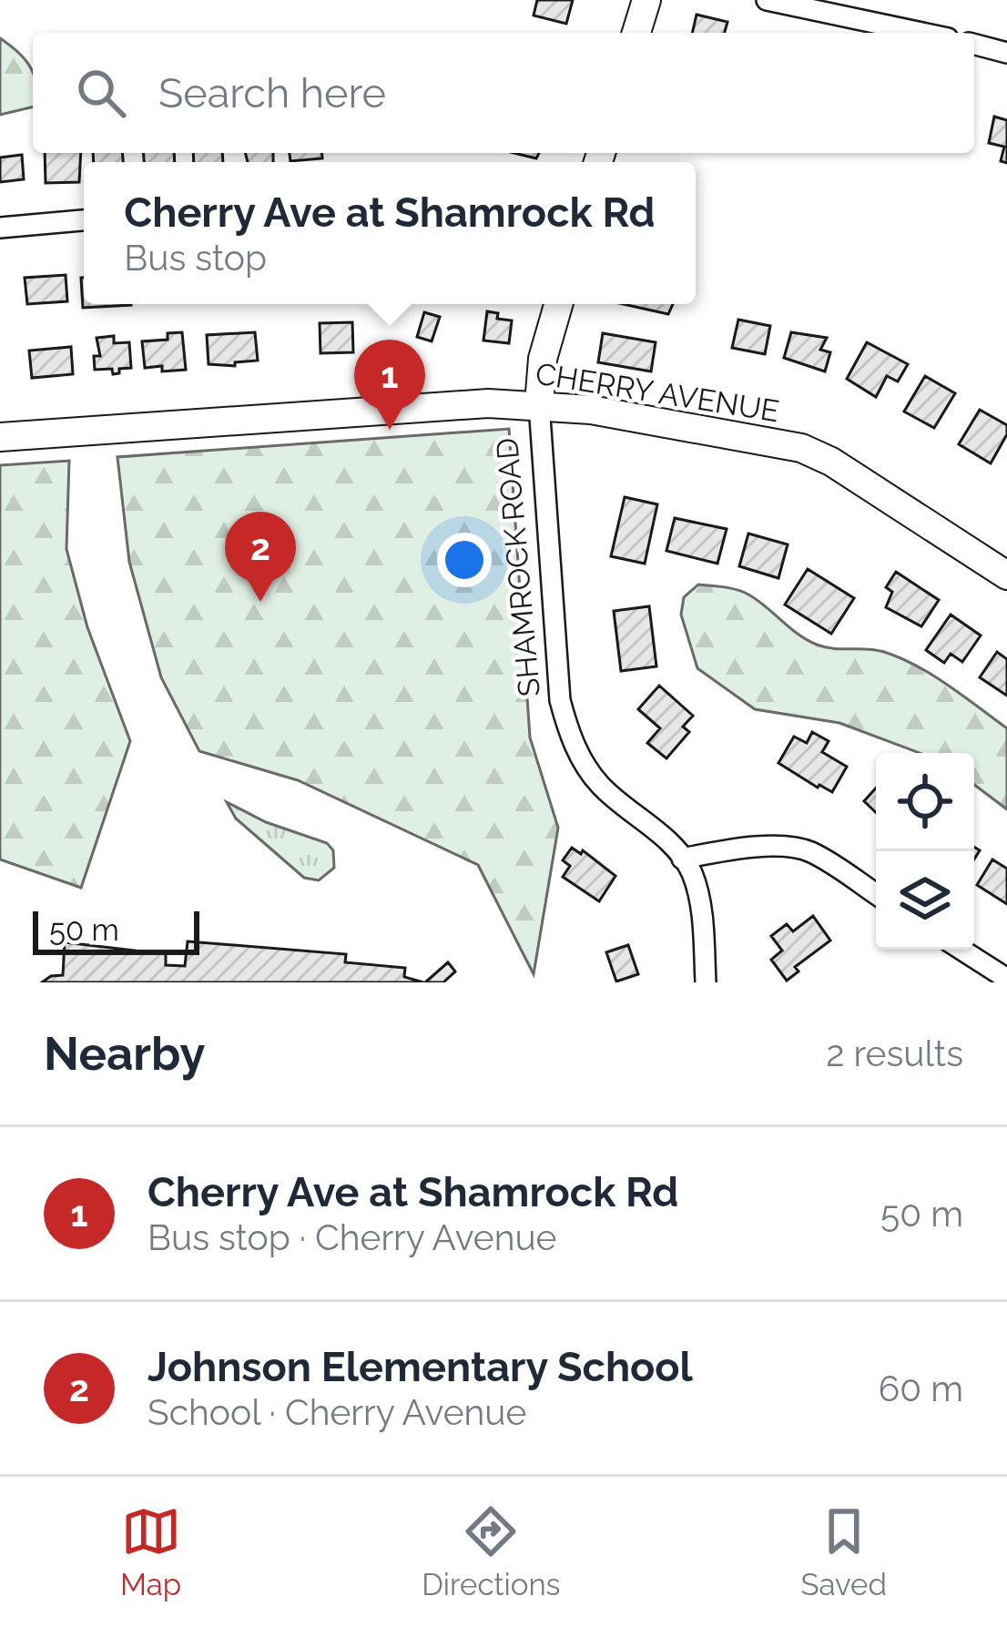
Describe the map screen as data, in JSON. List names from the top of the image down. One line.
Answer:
{"streets":{"street":["CHERRY AVENUE","SHAMROCK ROAD"]},"crossings":[["CHERRY AVENUE","SHAMROCK ROAD"]],"scale_bar":"50 m","page":{"search":"Search here","popup":["Cherry Ave at Shamrock Rd","Bus stop"],"pins":["1","2"],"scale":"50 m","heading":["Nearby","2 results"],"list":[{"mark":"1","name":"Cherry Ave at Shamrock Rd","note":"Bus stop · Cherry Avenue","value":"50 m"},{"mark":"2","name":"Johnson Elementary School","note":"School · Cherry Avenue","value":"60 m"}],"nav":["Map","Directions","Saved"]}}
